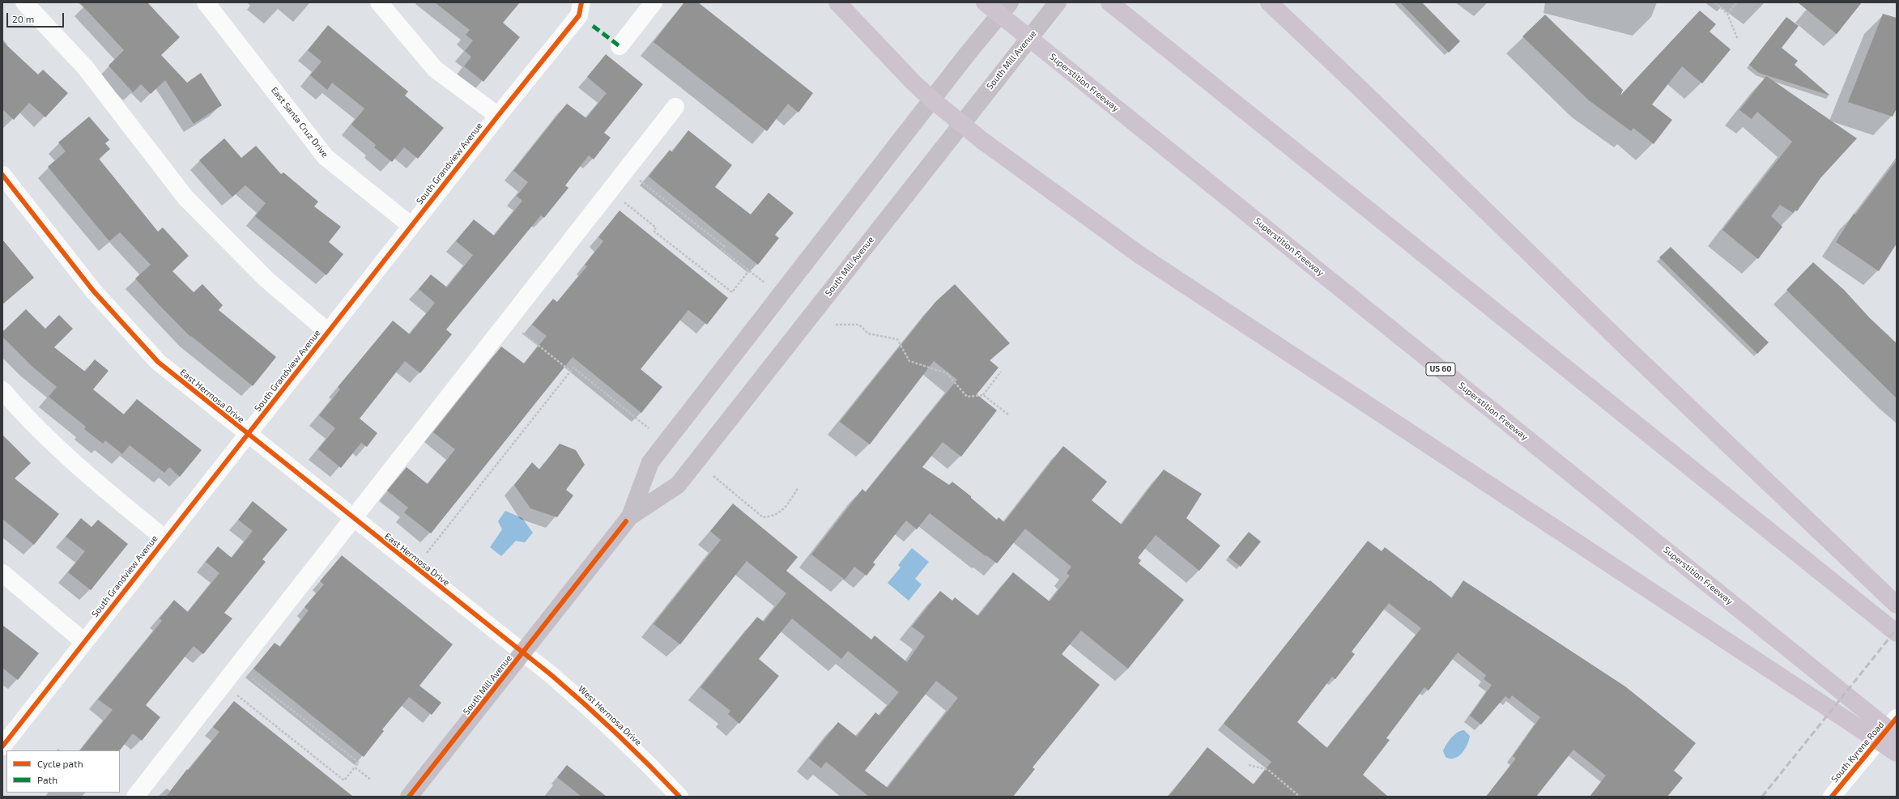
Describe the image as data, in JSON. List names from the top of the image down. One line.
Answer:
{"streets":{"highway":["Superstition Freeway","US 60"],"main road":["South Mill Avenue"],"street":["East Santa Cruz Drive","South Grandview Avenue","East Hermosa Drive","West Hermosa Drive","South Kyrene Road"]},"crossings":[["South Mill Avenue","East Hermosa Drive"],["South Mill Avenue","West Hermosa Drive"],["East Santa Cruz Drive","South Grandview Avenue"],["South Grandview Avenue","East Hermosa Drive"],["East Hermosa Drive","West Hermosa Drive"]],"legend":["Cycle path","Path"],"scale_bar":"20 m"}
